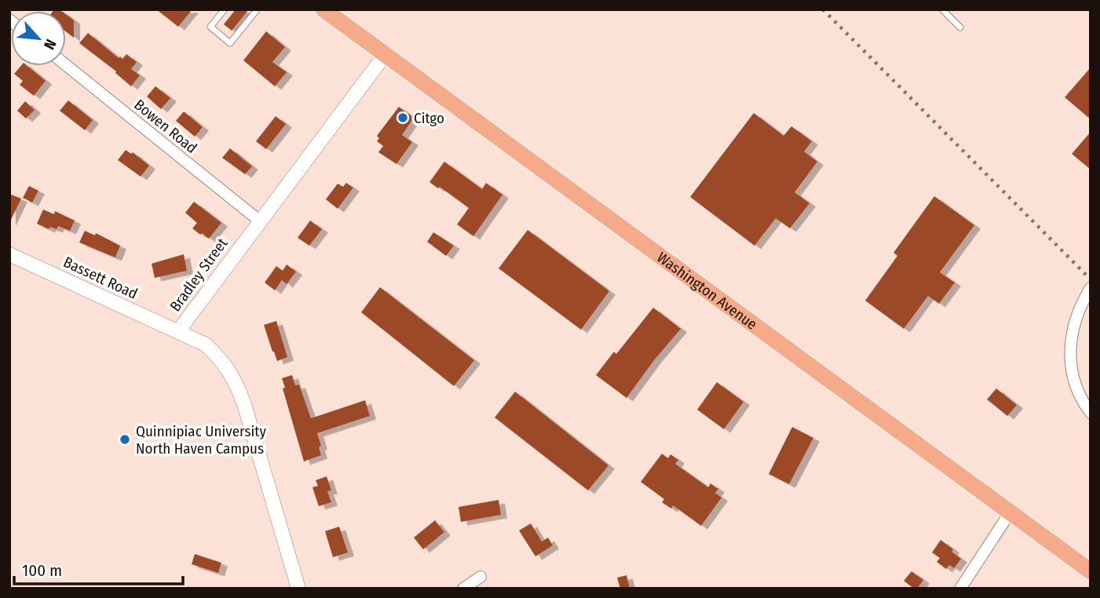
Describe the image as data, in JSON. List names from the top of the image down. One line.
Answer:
{"streets":{"main road":["Washington Avenue"],"street":["Bowen Road","Bradley Street","Bassett Road"]},"crossings":[["Bowen Road","Bradley Street"],["Bradley Street","Bassett Road"],["Bradley Street","Washington Avenue"]],"places":["Citgo","Quinnipiac University North Haven Campus"],"scale_bar":"100 m","north":"bottom right"}
